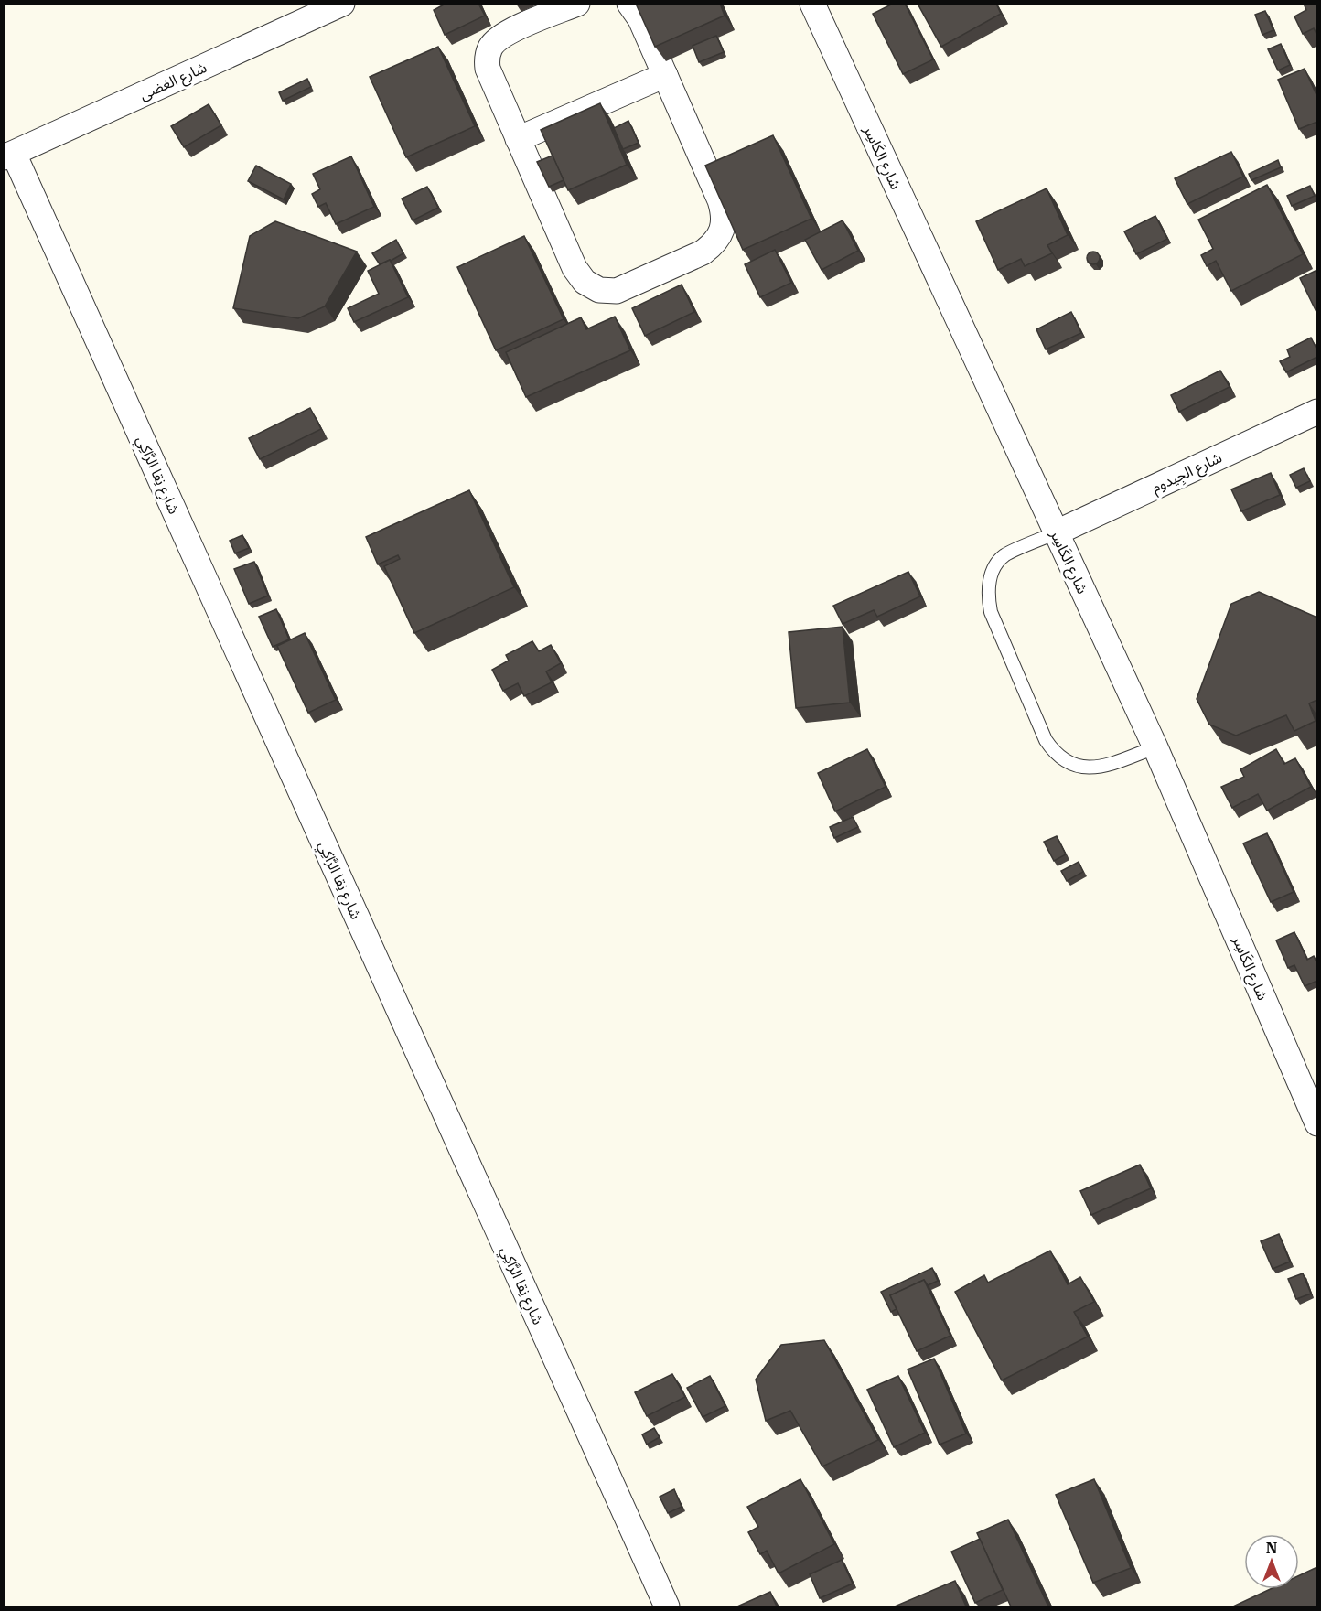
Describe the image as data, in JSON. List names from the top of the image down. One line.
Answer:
{"streets":{"street":["شارع الغضى","شارع الكَاسِر","شارع الجِيدوم","شارع نِقا الرَّاكِي"]},"crossings":[["شارع الغضى","شارع نِقا الرَّاكِي"],["شارع الكَاسِر","شارع الجِيدوم"]],"north":"top"}
